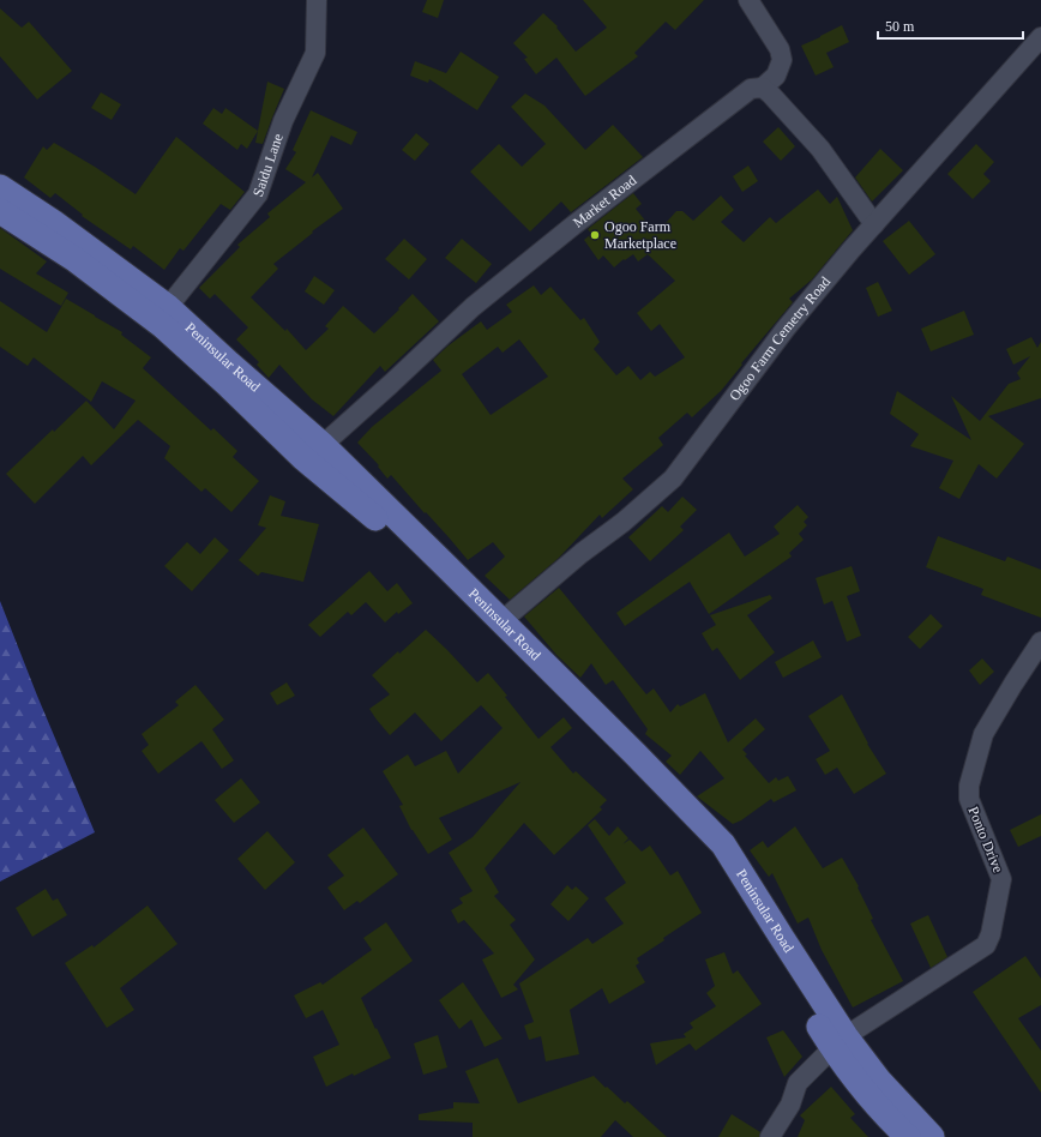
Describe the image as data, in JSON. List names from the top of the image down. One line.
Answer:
{"streets":{"main road":["Peninsular Road"],"street":["Saidu Lane","Market Road","Ogoo Farm Cemetry Road","Ponto Drive"]},"crossings":[["Saidu Lane","Peninsular Road"],["Market Road","Peninsular Road"],["Ogoo Farm Cemetry Road","Peninsular Road"],["Peninsular Road","Ponto Drive"]],"places":["Ogoo Farm Marketplace"],"scale_bar":"50 m"}
